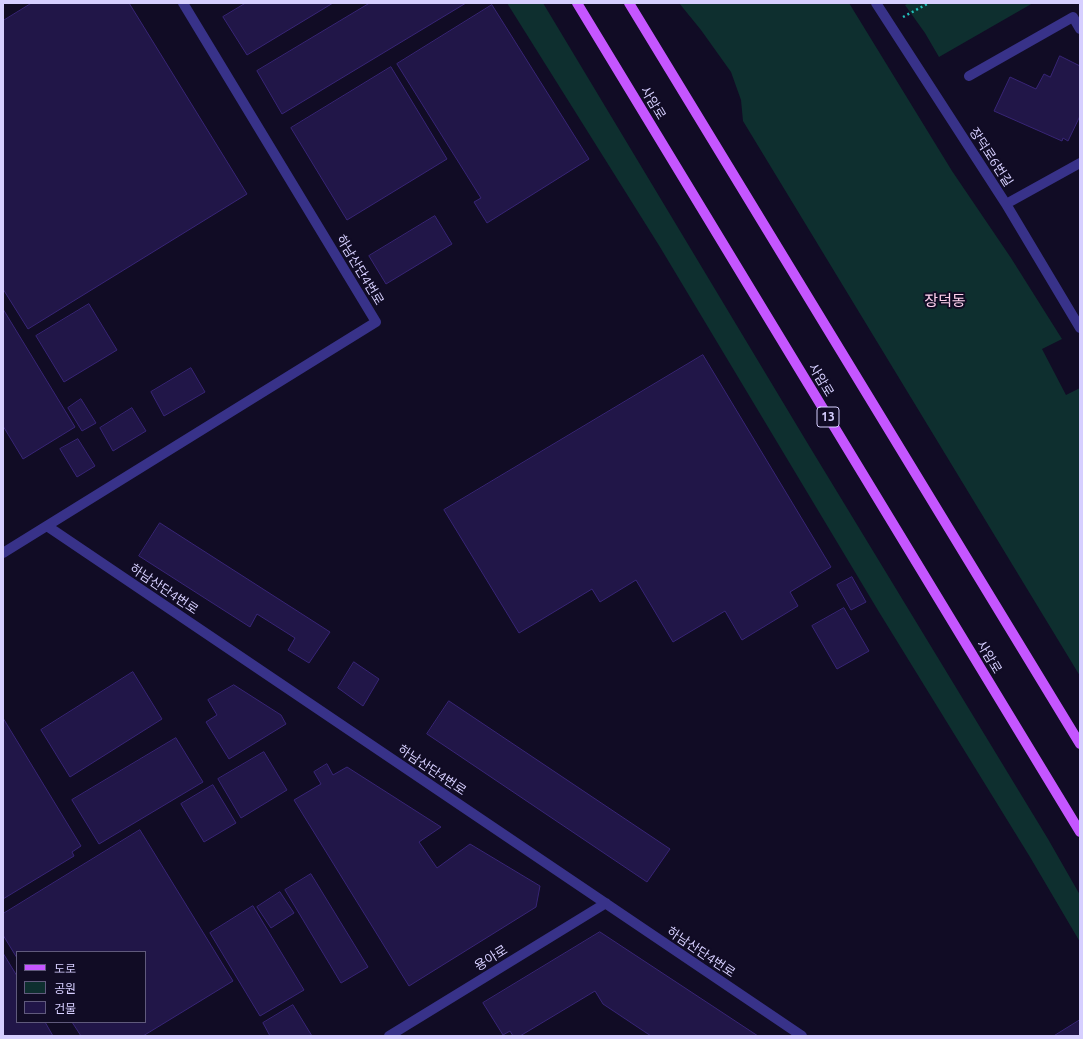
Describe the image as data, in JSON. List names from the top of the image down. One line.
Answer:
{"streets":{"main road":["사암로","13"],"street":["장덕로6번길","하남산단4번로","용아로"]},"crossings":[["하남산단4번로","용아로"]],"districts":["장덕동"],"legend":["도로","공원","건물"]}
